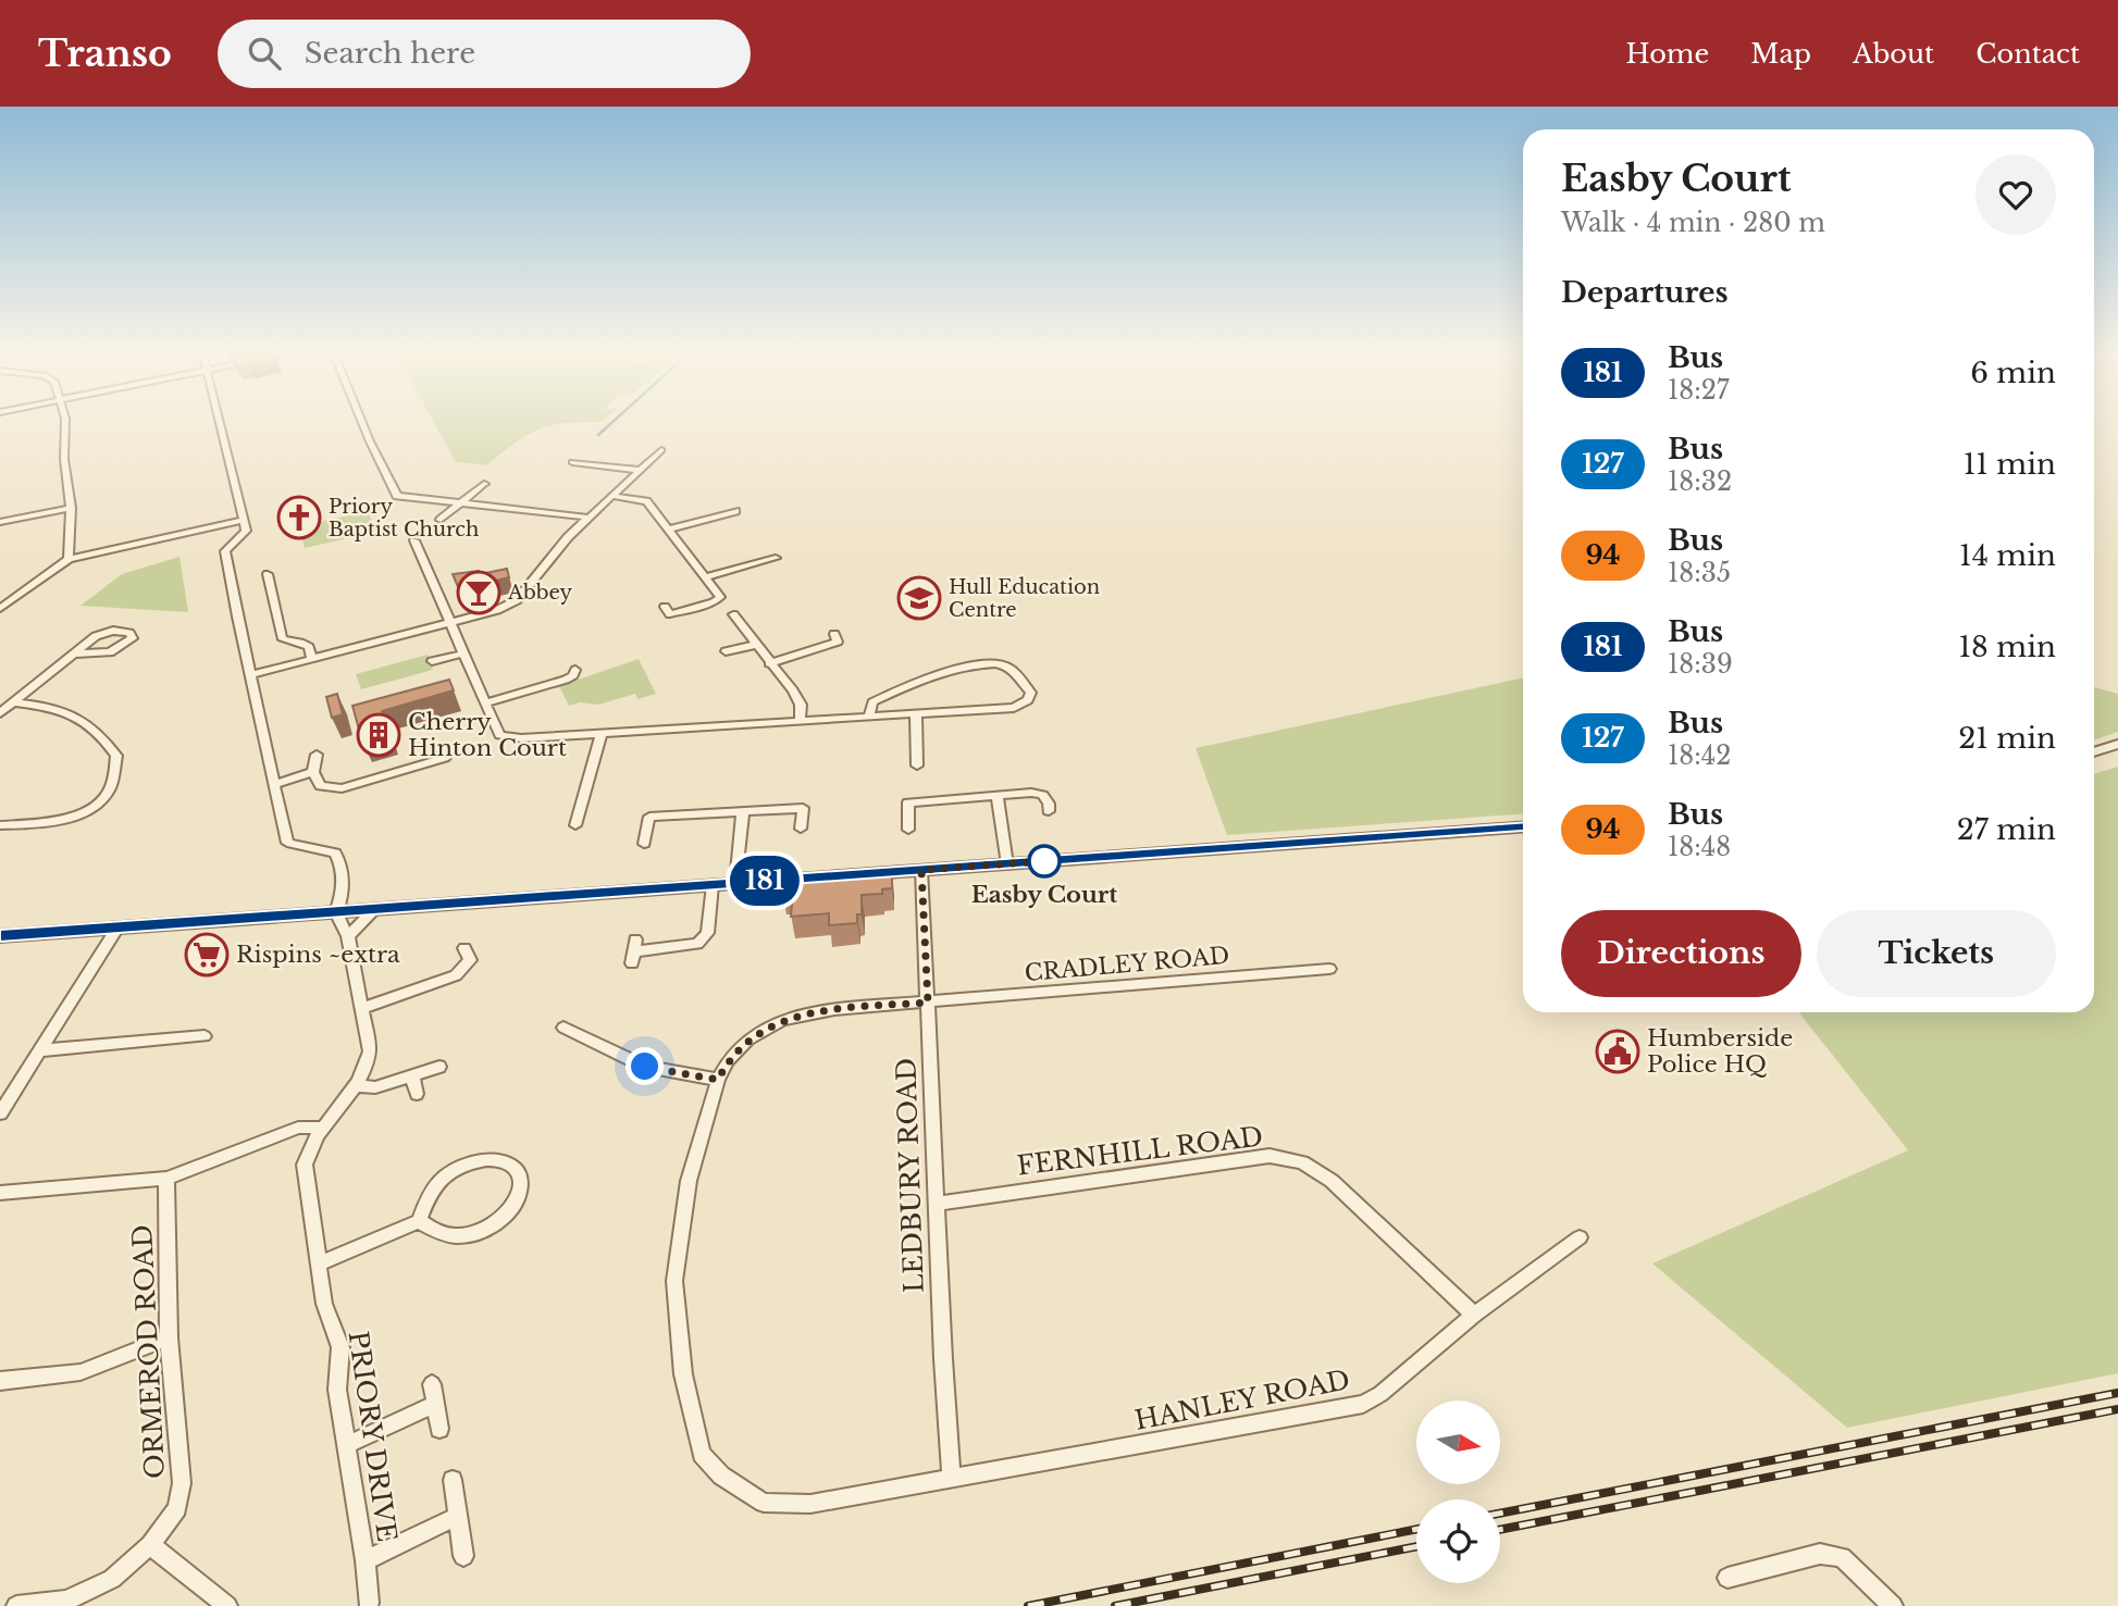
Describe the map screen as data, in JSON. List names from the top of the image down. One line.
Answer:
{"streets":{"street":["CRADLEY ROAD","FERNHILL ROAD","LEDBURY ROAD","ORMEROD ROAD","HANLEY ROAD","PRIORY DRIVE"]},"crossings":[["CRADLEY ROAD","LEDBURY ROAD"],["CRADLEY ROAD","HANLEY ROAD"],["FERNHILL ROAD","LEDBURY ROAD"],["FERNHILL ROAD","HANLEY ROAD"],["LEDBURY ROAD","HANLEY ROAD"]],"places":{"church":["Priory Baptist Church"],"bar":["Abbey"],"school or university":["Hull Education Centre"],"building":["Cherry Hinton Court"],"other":["Easby Court"],"supermarket":["Rispins ~extra"],"public building":["Humberside Police HQ"]},"lines":["bus line 181"],"north":"right","page":{"header":"Transo","search":"Search here","nav":["Home","Map","About","Contact"],"on_map":"181","heading":[["Easby Court","Walk · 4 min · 280 m"],"Departures"],"list":[{"mark":"181","name":"Bus","note":"18:27","value":"6 min"},{"mark":"127","name":"Bus","note":"18:32","value":"11 min"},{"mark":"94","name":"Bus","note":"18:35","value":"14 min"},{"mark":"181","name":"Bus","note":"18:39","value":"18 min"},{"mark":"127","name":"Bus","note":"18:42","value":"21 min"},{"mark":"94","name":"Bus","note":"18:48","value":"27 min"}],"buttons":["Directions","Tickets"]}}
